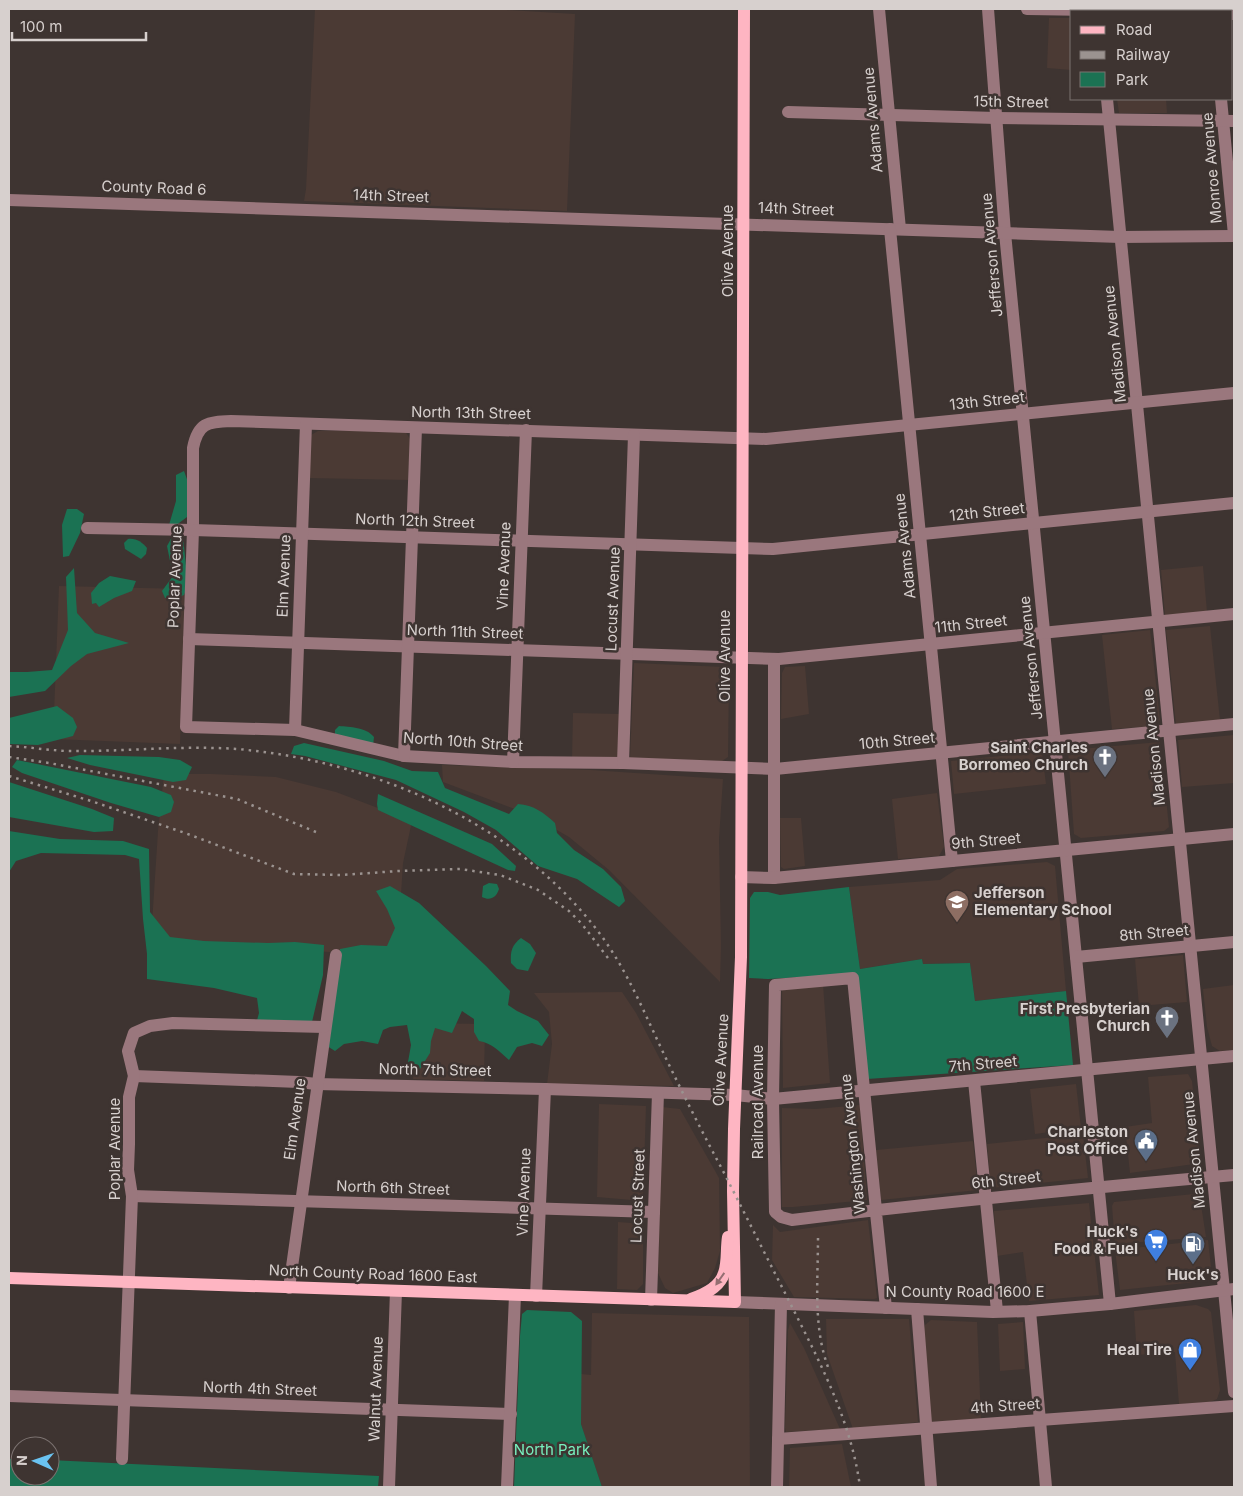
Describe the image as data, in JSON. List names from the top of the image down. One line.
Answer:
{"streets":{"main road":["Olive Avenue","North County Road 1600 East"],"street":["15th Street","Adams Avenue","Monroe Avenue","County Road 6","14th Street","Jefferson Avenue","Madison Avenue","13th Street","North 13th Street","12th Street","North 12th Street","Vine Avenue","Elm Avenue","Poplar Avenue","Locust Avenue","11th Street","North 11th Street","10th Street","North 10th Street","9th Street","8th Street","7th Street","North 7th Street","Railroad Avenue","Washington Avenue","6th Street","North 6th Street","Locust Street","N County Road 1600 E","North 4th Street","Walnut Avenue","4th Street"]},"crossings":[["15th Street","Adams Avenue"],["15th Street","Monroe Avenue"],["15th Street","Jefferson Avenue"],["15th Street","Madison Avenue"],["Adams Avenue","14th Street"],["Adams Avenue","13th Street"],["Adams Avenue","12th Street"],["Adams Avenue","11th Street"],["Adams Avenue","10th Street"],["Adams Avenue","9th Street"],["Monroe Avenue","14th Street"],["County Road 6","14th Street"],["14th Street","Olive Avenue"],["14th Street","Jefferson Avenue"],["14th Street","Madison Avenue"],["Olive Avenue","13th Street"],["Olive Avenue","North 13th Street"],["Olive Avenue","12th Street"],["Olive Avenue","North 12th Street"],["Olive Avenue","11th Street"],["Olive Avenue","North 11th Street"],["Olive Avenue","10th Street"],["Olive Avenue","North 10th Street"],["Olive Avenue","9th Street"],["Olive Avenue","7th Street"],["Olive Avenue","North 7th Street"],["Olive Avenue","North County Road 1600 East"],["Olive Avenue","N County Road 1600 E"],["Jefferson Avenue","13th Street"],["Jefferson Avenue","12th Street"],["Jefferson Avenue","11th Street"],["Jefferson Avenue","10th Street"],["Jefferson Avenue","9th Street"],["Jefferson Avenue","8th Street"],["Jefferson Avenue","7th Street"],["Jefferson Avenue","6th Street"],["Jefferson Avenue","N County Road 1600 E"],["Madison Avenue","13th Street"],["Madison Avenue","12th Street"],["Madison Avenue","11th Street"],["Madison Avenue","10th Street"],["Madison Avenue","9th Street"],["Madison Avenue","8th Street"],["Madison Avenue","7th Street"],["Madison Avenue","6th Street"],["Madison Avenue","N County Road 1600 E"],["13th Street","North 13th Street"],["North 13th Street","Vine Avenue"],["North 13th Street","Elm Avenue"],["North 13th Street","Poplar Avenue"],["North 13th Street","Locust Avenue"],["12th Street","North 12th Street"],["North 12th Street","Vine Avenue"],["North 12th Street","Elm Avenue"],["North 12th Street","Poplar Avenue"],["North 12th Street","Locust Avenue"],["Vine Avenue","North 11th Street"],["Vine Avenue","North 10th Street"],["Vine Avenue","North 7th Street"],["Vine Avenue","North 6th Street"],["Vine Avenue","North County Road 1600 East"],["Elm Avenue","Poplar Avenue"],["Elm Avenue","North 11th Street"],["Elm Avenue","North 10th Street"],["Elm Avenue","North 7th Street"],["Elm Avenue","North 6th Street"],["Elm Avenue","North County Road 1600 East"],["Poplar Avenue","North 11th Street"],["Poplar Avenue","North 10th Street"],["Poplar Avenue","North 7th Street"],["Poplar Avenue","North 6th Street"],["Poplar Avenue","North County Road 1600 East"],["Poplar Avenue","North 4th Street"],["Locust Avenue","North 11th Street"],["Locust Avenue","North 10th Street"],["11th Street","North 11th Street"],["10th Street","North 10th Street"],["7th Street","North 7th Street"],["7th Street","Railroad Avenue"],["7th Street","Washington Avenue"],["North 7th Street","Locust Street"],["Railroad Avenue","Washington Avenue"],["Railroad Avenue","6th Street"],["Washington Avenue","6th Street"],["Washington Avenue","N County Road 1600 E"],["North 6th Street","Locust Street"],["Locust Street","North County Road 1600 East"],["North County Road 1600 East","N County Road 1600 E"],["North County Road 1600 East","Walnut Avenue"],["North 4th Street","Walnut Avenue"]],"parks":["North Park"],"places":{"church":["Saint Charles Borromeo Church","First Presbyterian Church"],"school or university":["Jefferson Elementary School"],"public building":["Charleston Post Office"],"supermarket":["Huck's Food & Fuel"],"fuel station":["Huck's"],"shop":["Heal Tire"]},"legend":["Road","Railway","Park"],"scale_bar":"100 m","north":"left"}
